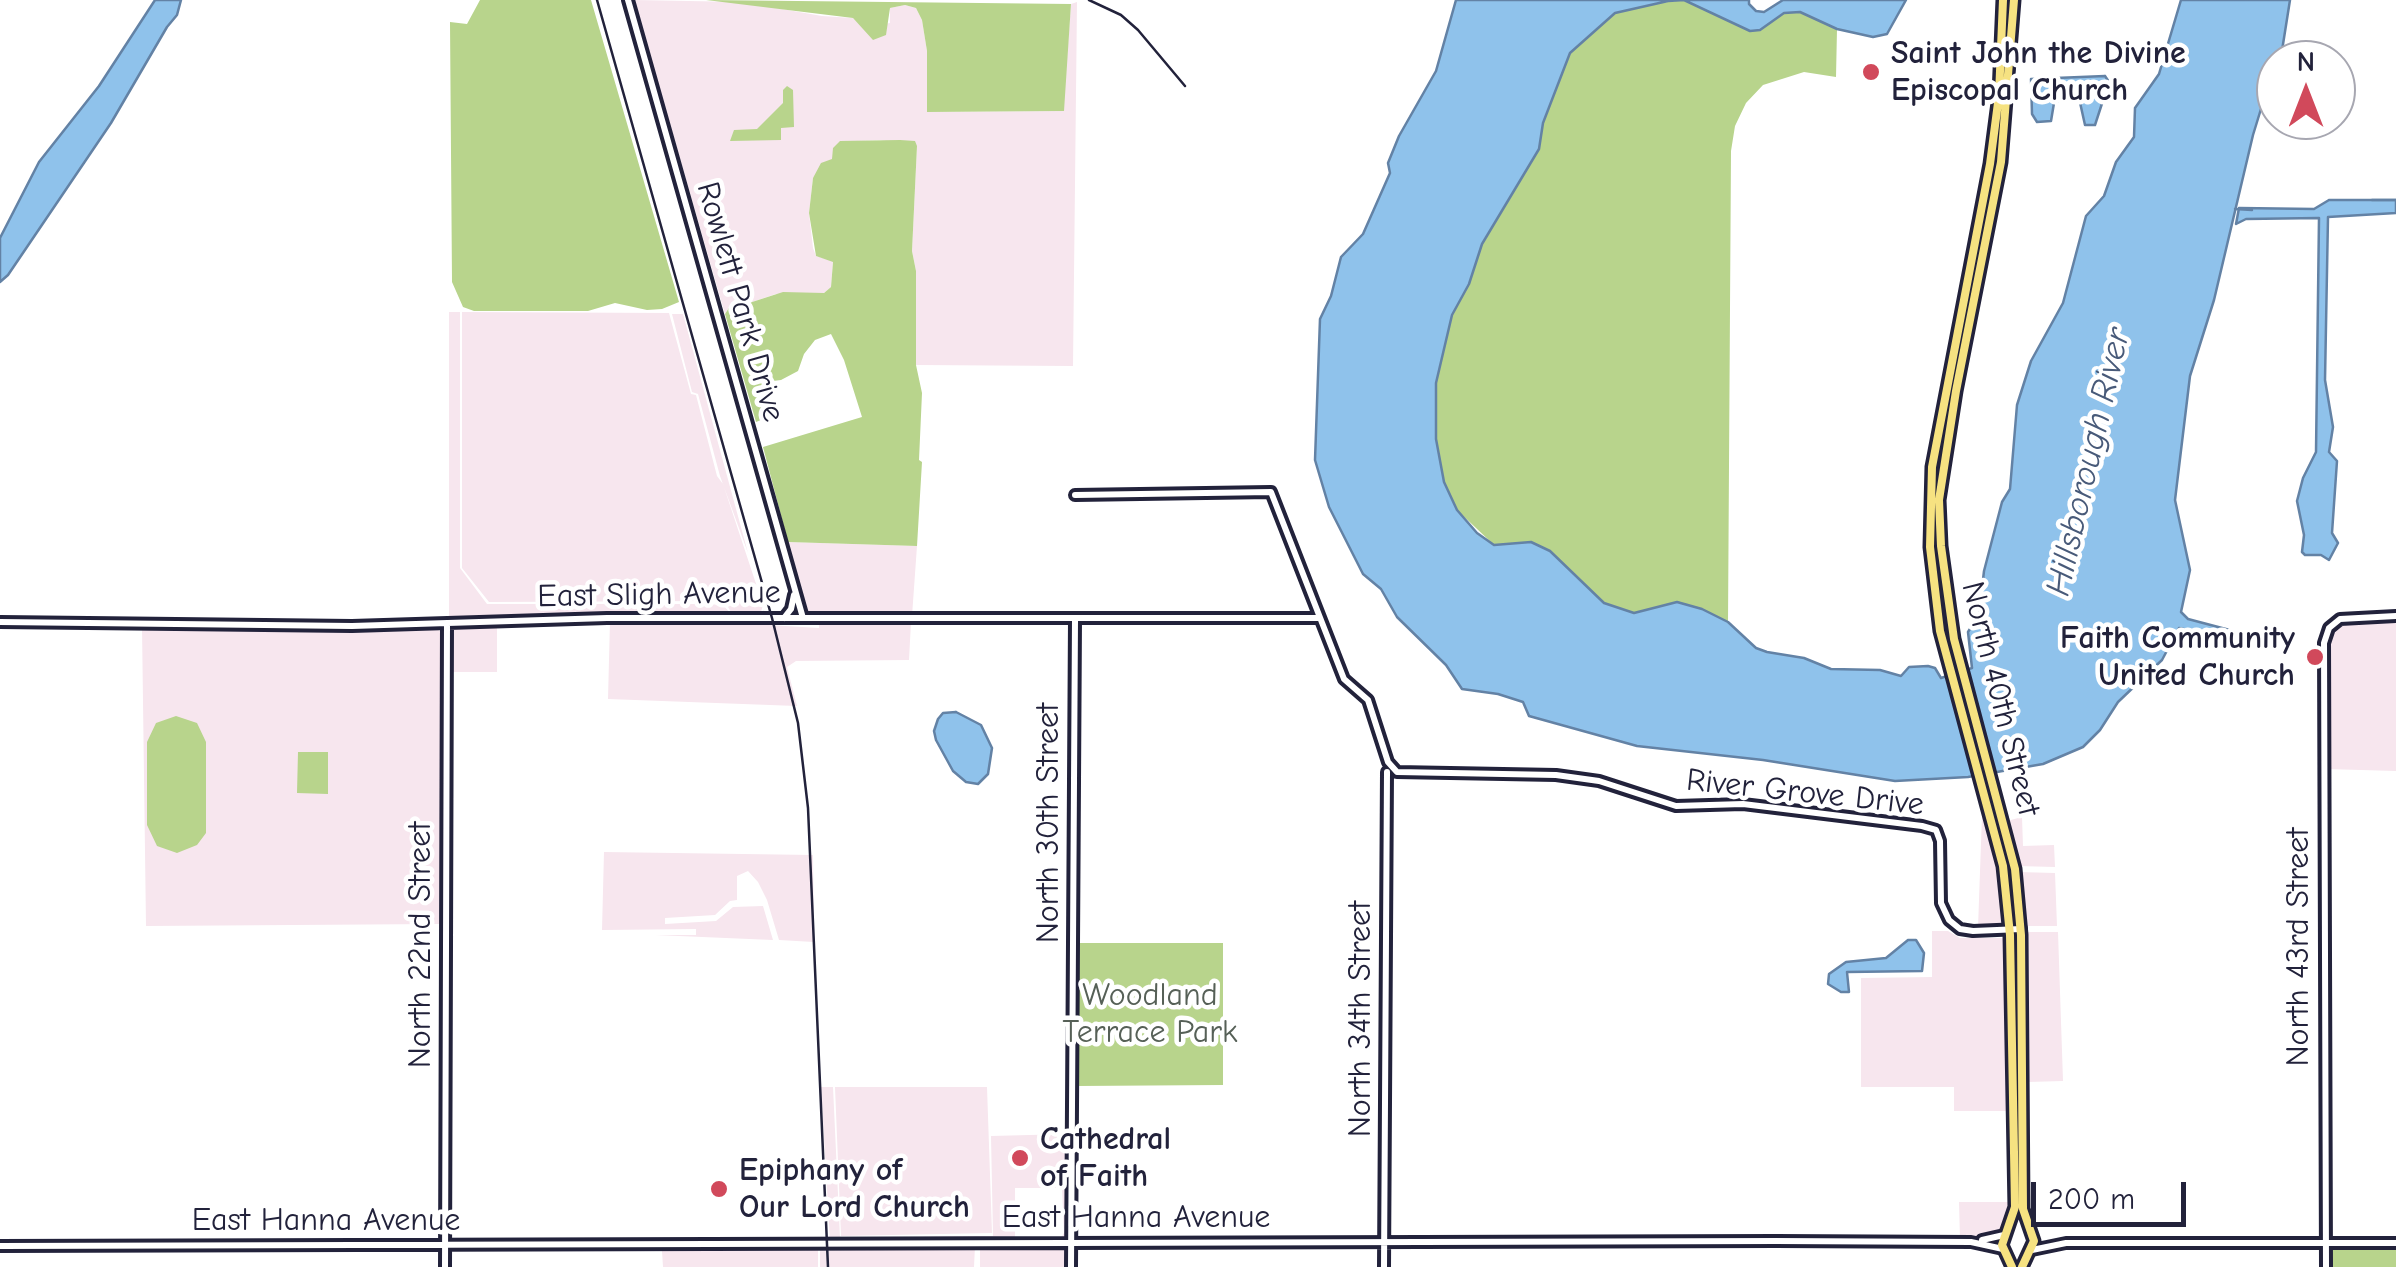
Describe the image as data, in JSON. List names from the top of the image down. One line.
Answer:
{"streets":{"main road":["North 40th Street"],"street":["Rowlett Park Drive","East Sligh Avenue","River Grove Drive","North 30th Street","North 22nd Street","North 43rd Street","North 34th Street","East Hanna Avenue"]},"crossings":[["Rowlett Park Drive","East Sligh Avenue"],["East Sligh Avenue","River Grove Drive"],["East Sligh Avenue","North 30th Street"],["East Sligh Avenue","North 22nd Street"],["North 40th Street","River Grove Drive"],["North 40th Street","East Hanna Avenue"],["North 30th Street","East Hanna Avenue"],["North 22nd Street","East Hanna Avenue"],["North 34th Street","East Hanna Avenue"]],"water":["Hillsborough River"],"parks":["Woodland Terrace Park"],"places":["Saint John the Divine Episcopal Church","Faith Community United Church","Cathedral of Faith","Epiphany of Our Lord Church"],"scale_bar":"200 m","north":"top"}
